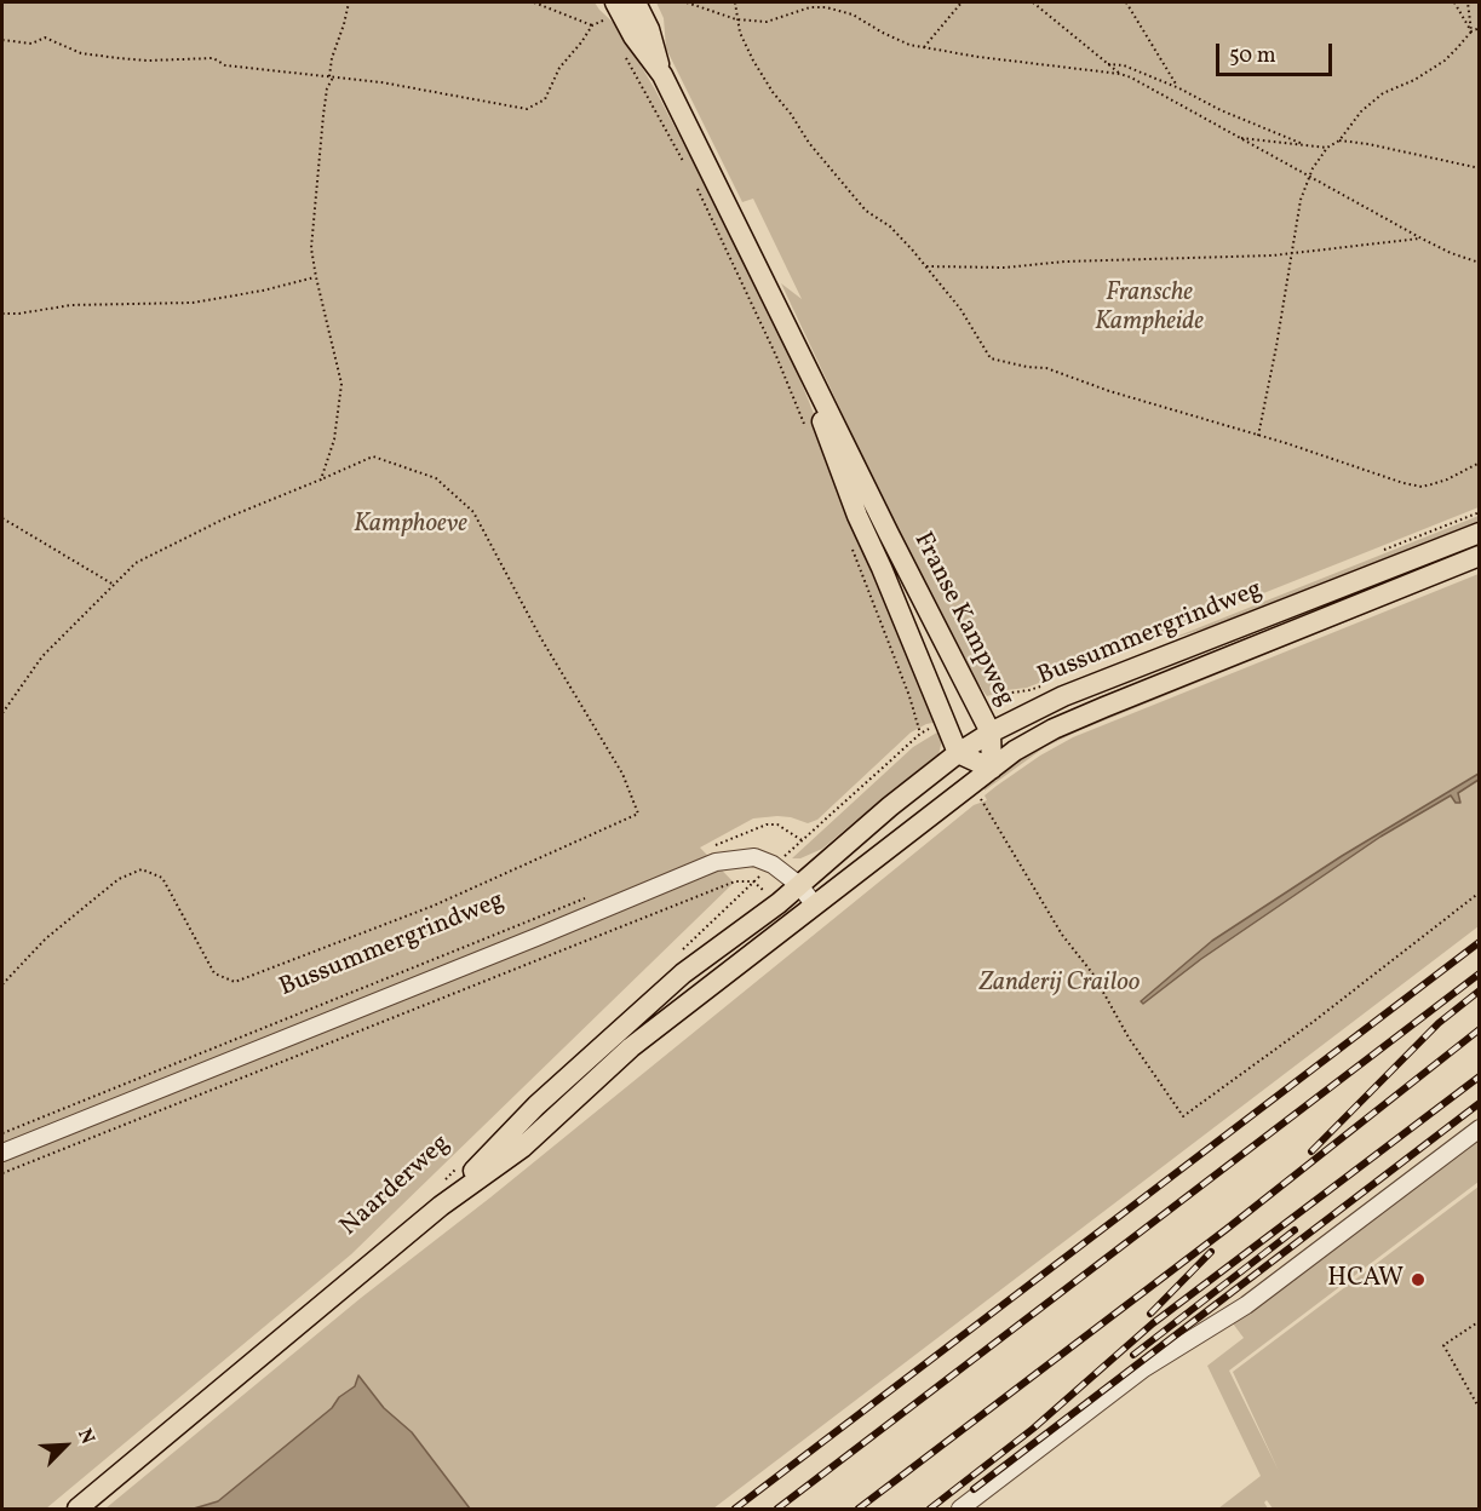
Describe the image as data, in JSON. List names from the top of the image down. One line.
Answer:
{"streets":{"main road":["Franse Kampweg","Bussummergrindweg","Naarderweg"]},"crossings":[["Franse Kampweg","Bussummergrindweg"],["Bussummergrindweg","Naarderweg"]],"parks":["Fransche Kampheide","Kamphoeve","Zanderij Crailoo"],"places":["HCAW"],"scale_bar":"50 m","north":"top right"}
